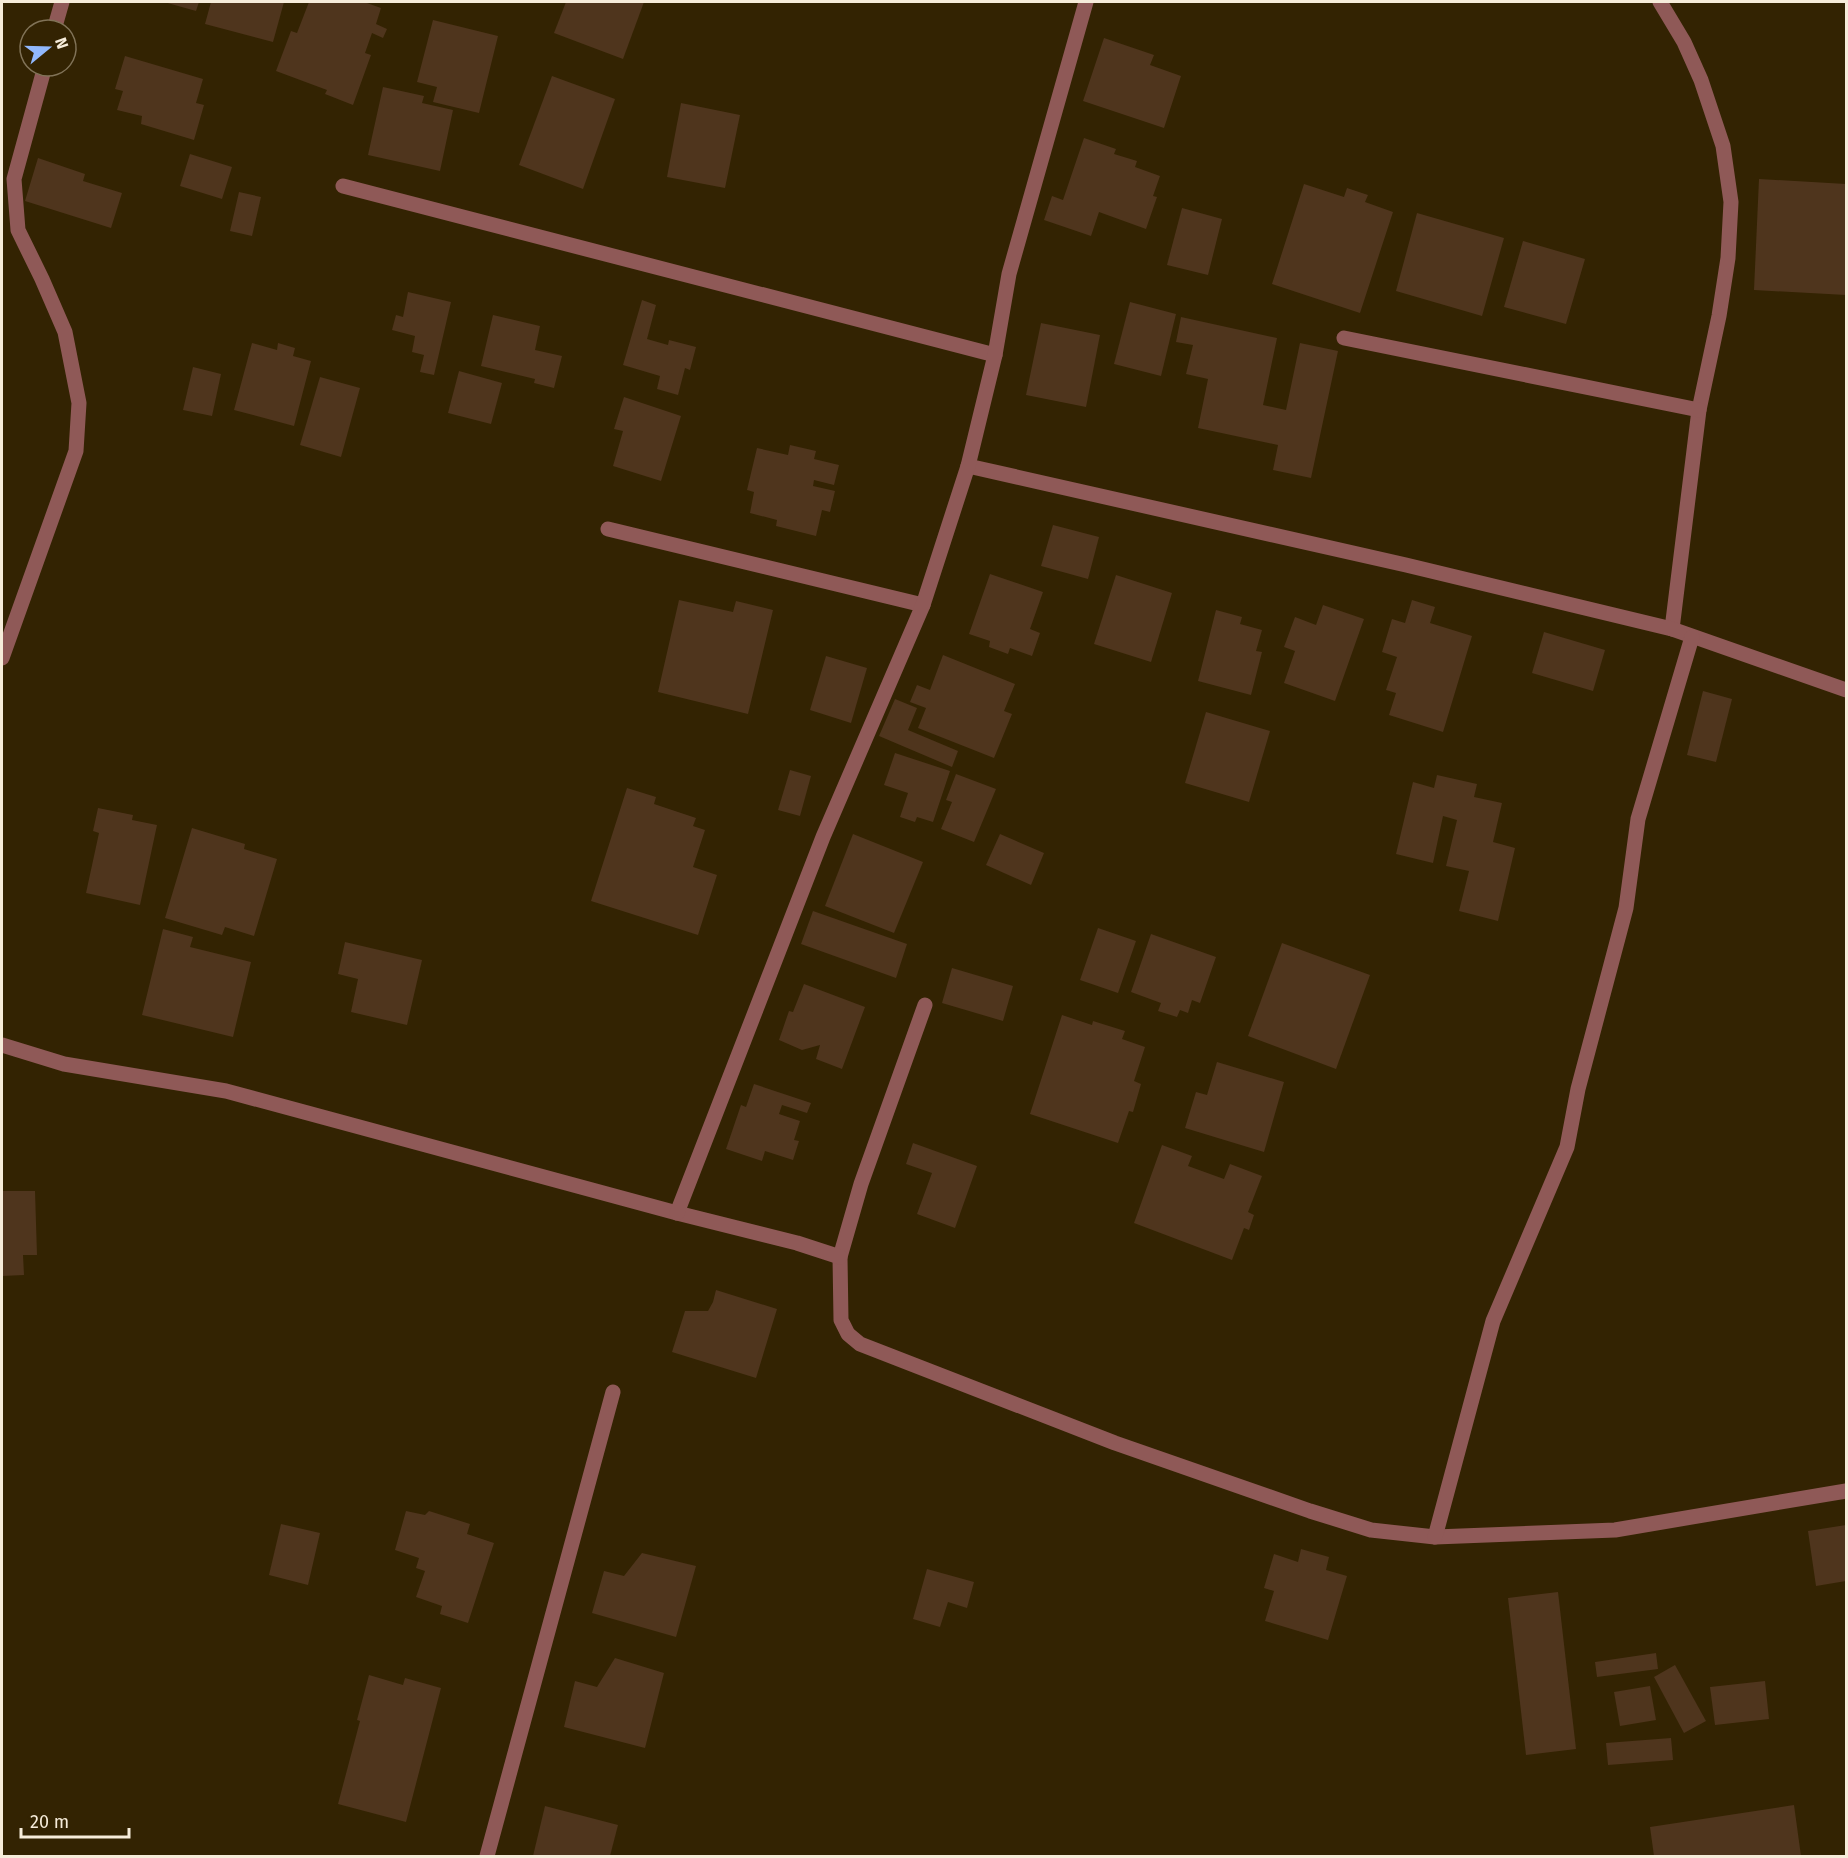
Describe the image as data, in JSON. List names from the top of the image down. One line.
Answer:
{"scale_bar":"20 m","north":"right"}
